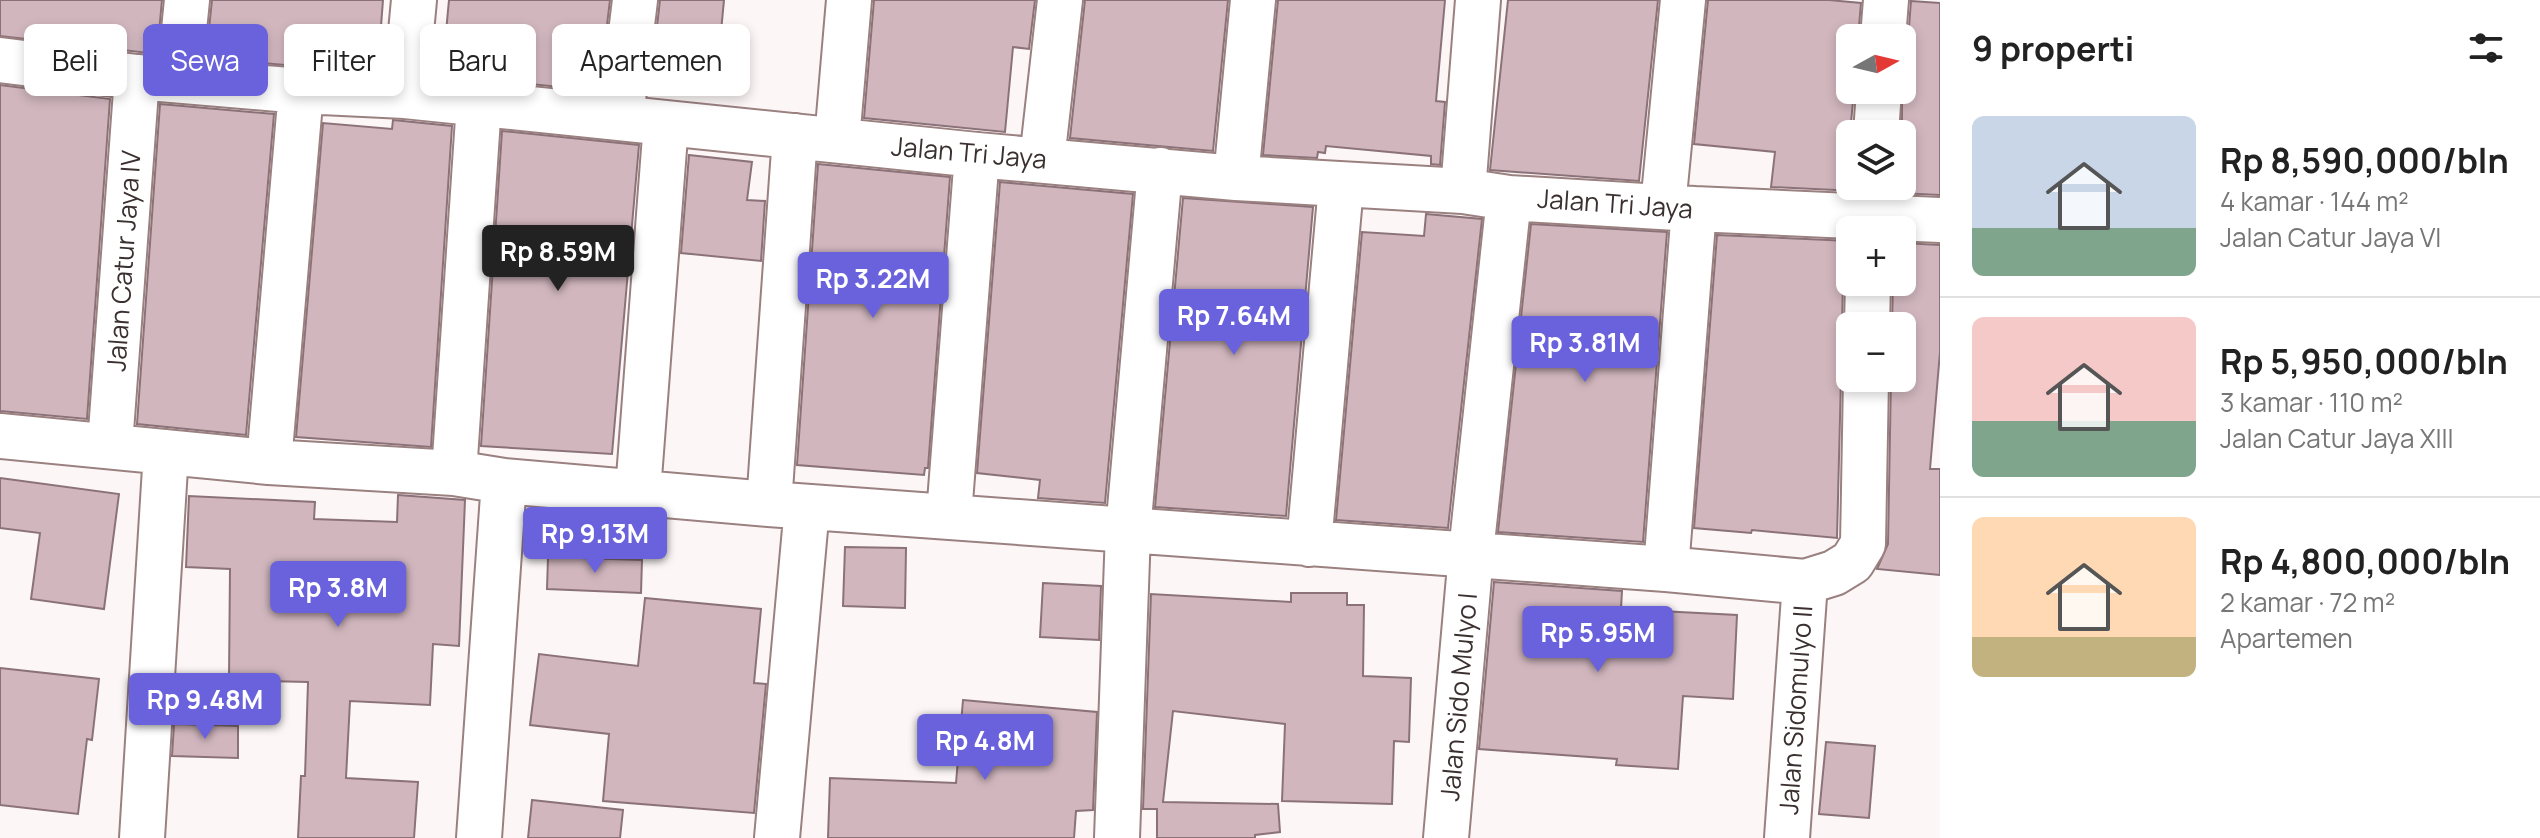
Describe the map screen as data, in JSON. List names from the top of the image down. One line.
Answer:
{"streets":{"street":["Jalan Tri Jaya","Jalan Catur Jaya IV","Jalan Sido Mulyo I","Jalan Sidomulyo II"]},"crossings":[["Jalan Tri Jaya","Jalan Sido Mulyo I"]],"north":"right","page":{"heading":"9 properti","map_buttons":["+","−"],"chip":["Beli","Sewa","Filter","Baru","Apartemen"],"list":[{"name":"Rp 8,590,000/bln","note":"4 kamar · 144 m² · Jalan Catur Jaya VI"},{"name":"Rp 5,950,000/bln","note":"3 kamar · 110 m² · Jalan Catur Jaya XIII"},{"name":"Rp 4,800,000/bln","note":"2 kamar · 72 m² · Apartemen"}],"price":["Rp 8.59M","Rp 3.22M","Rp 7.64M","Rp 3.81M","Rp 9.13M","Rp 3.8M","Rp 5.95M","Rp 9.48M","Rp 4.8M"]}}
